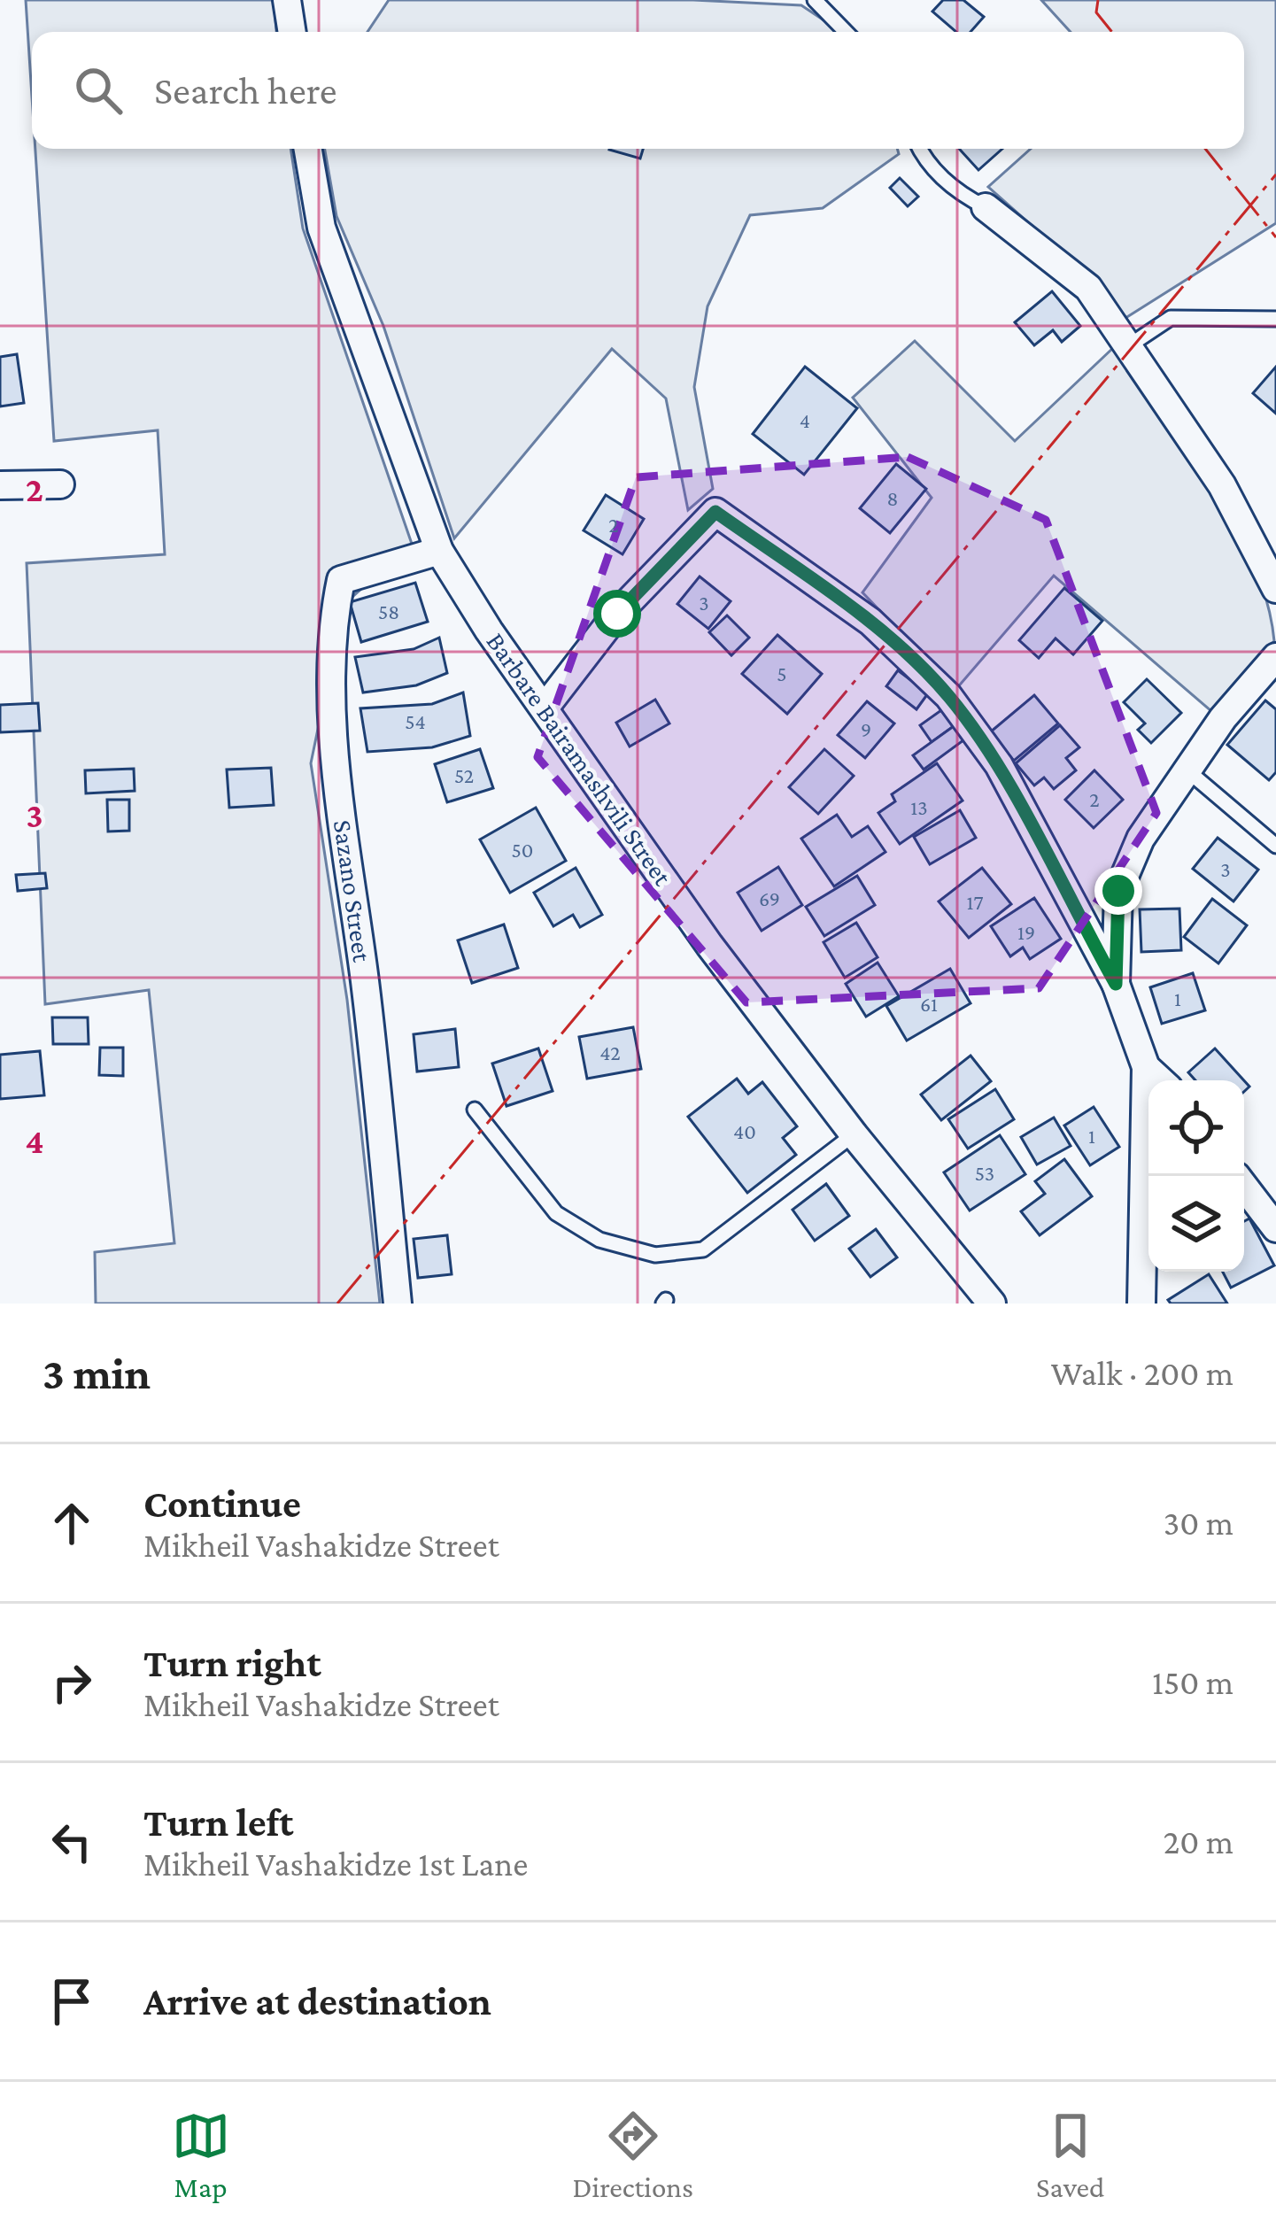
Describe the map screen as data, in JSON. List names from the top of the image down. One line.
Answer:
{"streets":{"street":["Barbare Bairamashvili Street","Sazano Street"]},"crossings":[["Barbare Bairamashvili Street","Sazano Street"]],"house_numbers":["4","8","2","3","58","5","54","9","52","2","13","50","3","69","17","19","1","61","42","40","1","53"],"page":{"search":"Search here","heading":["3 min","Walk · 200 m"],"list":[["Continue","Mikheil Vashakidze Street","30 m"],["Turn right","Mikheil Vashakidze Street","150 m"],["Turn left","Mikheil Vashakidze 1st Lane","20 m"],"Arrive at destination"],"nav":["Map","Directions","Saved"]},"grid":{"rows":["2","3","4"]}}
